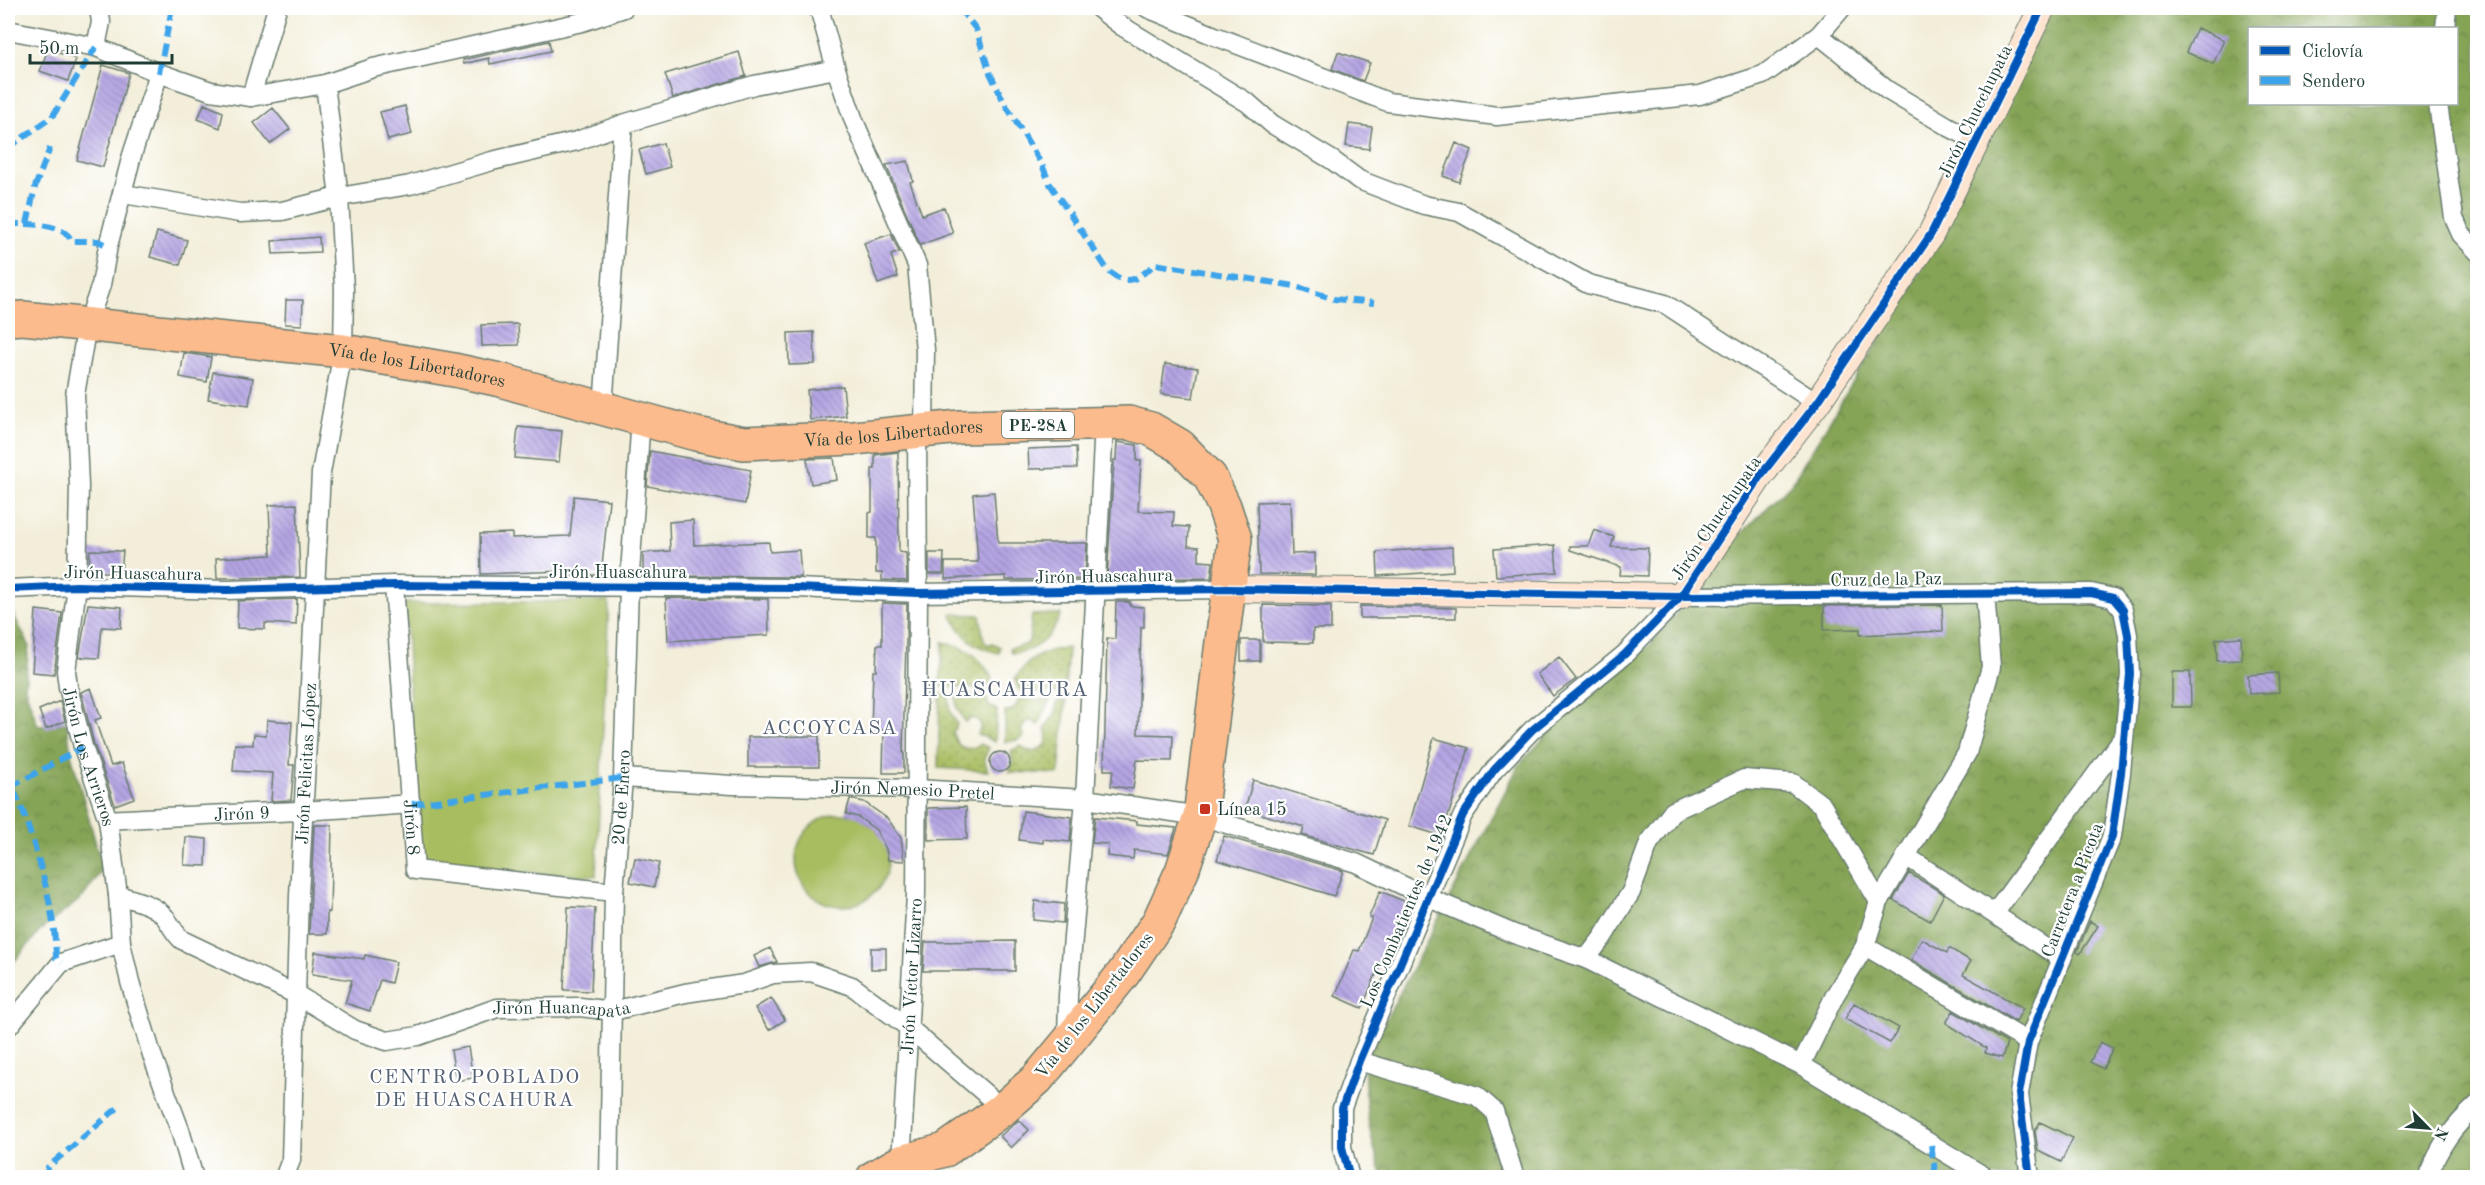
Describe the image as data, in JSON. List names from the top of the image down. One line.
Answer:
{"streets":{"highway":["Vía de los Libertadores","PE-28A"],"street":["Jirón Chucchupata","Jirón Huascahura","Cruz de la Paz","Jirón Los Arrieros","Jirón Felicitas López","Jirón Nemesio Pretel","20 de Enero","Jirón 9","Jirón 8","Carretera a Picota","Los Combatientes de 1942","Jirón Víctor Lizarro","Jirón Huancapata"]},"crossings":[["Jirón Chucchupata","Vía de los Libertadores"],["Jirón Chucchupata","Jirón Huascahura"],["Jirón Chucchupata","Cruz de la Paz"],["Jirón Chucchupata","Los Combatientes de 1942"],["Vía de los Libertadores","Jirón Huascahura"],["Vía de los Libertadores","Jirón Los Arrieros"],["Vía de los Libertadores","Jirón Felicitas López"],["Vía de los Libertadores","Jirón Nemesio Pretel"],["Vía de los Libertadores","20 de Enero"],["Vía de los Libertadores","Jirón Víctor Lizarro"],["Vía de los Libertadores","Jirón Huancapata"],["Jirón Huascahura","Jirón Los Arrieros"],["Jirón Huascahura","Jirón Felicitas López"],["Jirón Huascahura","20 de Enero"],["Jirón Huascahura","Jirón 8"],["Jirón Huascahura","Jirón Víctor Lizarro"],["Cruz de la Paz","Carretera a Picota"],["Cruz de la Paz","Los Combatientes de 1942"],["Jirón Los Arrieros","Jirón 9"],["Jirón Los Arrieros","Jirón Huancapata"],["Jirón Felicitas López","Jirón 9"],["Jirón Felicitas López","Jirón Huancapata"],["Jirón Nemesio Pretel","20 de Enero"],["Jirón Nemesio Pretel","Los Combatientes de 1942"],["Jirón Nemesio Pretel","Jirón Víctor Lizarro"],["20 de Enero","Jirón 8"],["20 de Enero","Jirón Huancapata"],["Jirón 9","Jirón 8"],["Jirón Víctor Lizarro","Jirón Huancapata"]],"districts":["HUASCAHURA","ACCOYCASA","CENTRO POBLADO DE HUASCAHURA"],"places":{"transit":["Línea 15"]},"legend":["Ciclovía","Sendero"],"scale_bar":"50 m","north":"bottom right"}
